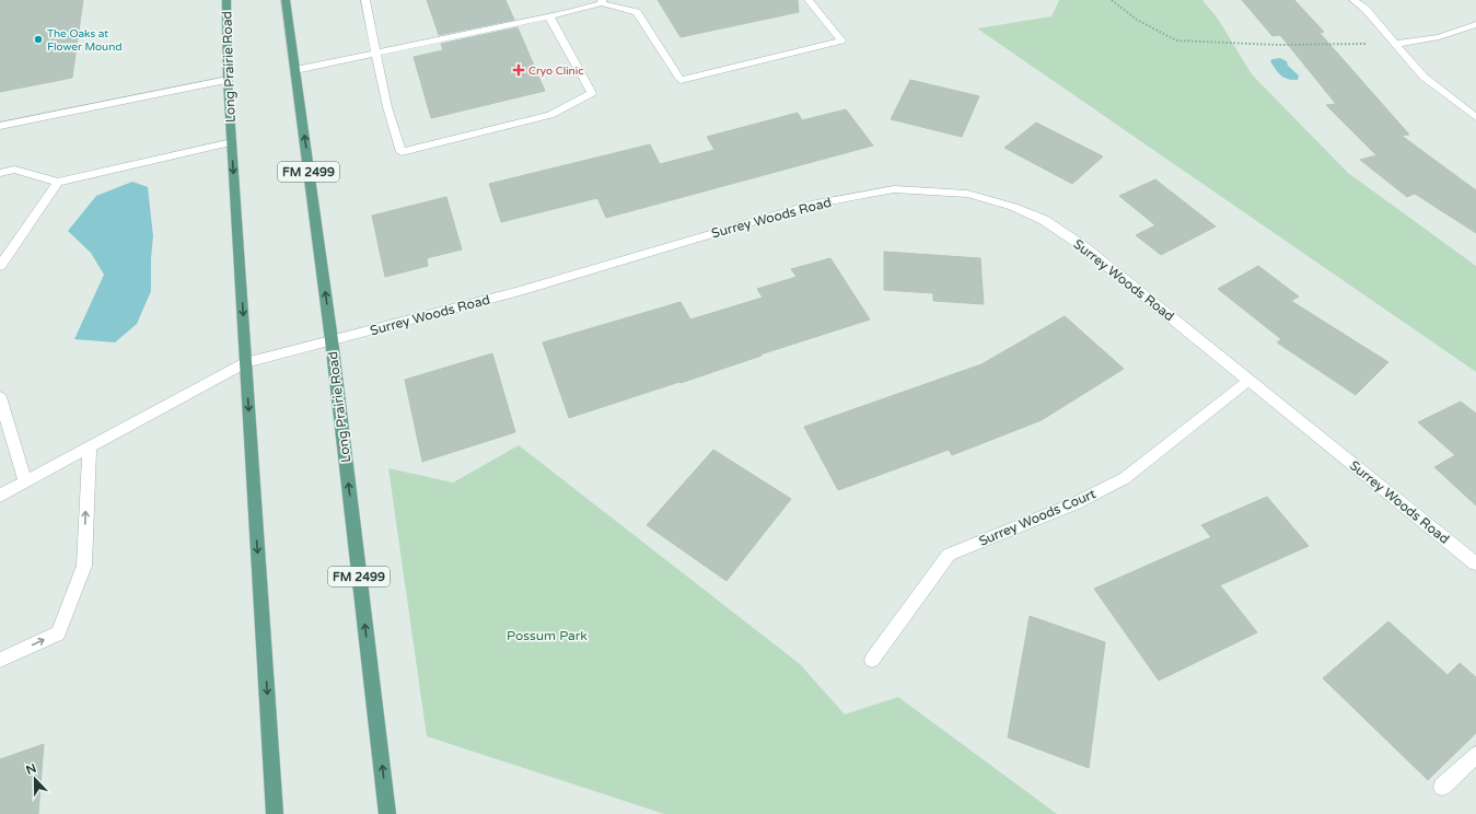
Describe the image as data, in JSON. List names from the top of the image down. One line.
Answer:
{"streets":{"main road":["Long Prairie Road","FM 2499"],"street":["Surrey Woods Road","Surrey Woods Court"]},"crossings":[["Long Prairie Road","Surrey Woods Road"],["Surrey Woods Road","Surrey Woods Court"]],"parks":["Possum Park"],"places":{"other":["The Oaks at Flower Mound"],"health":["Cryo Clinic"]},"north":"top"}
